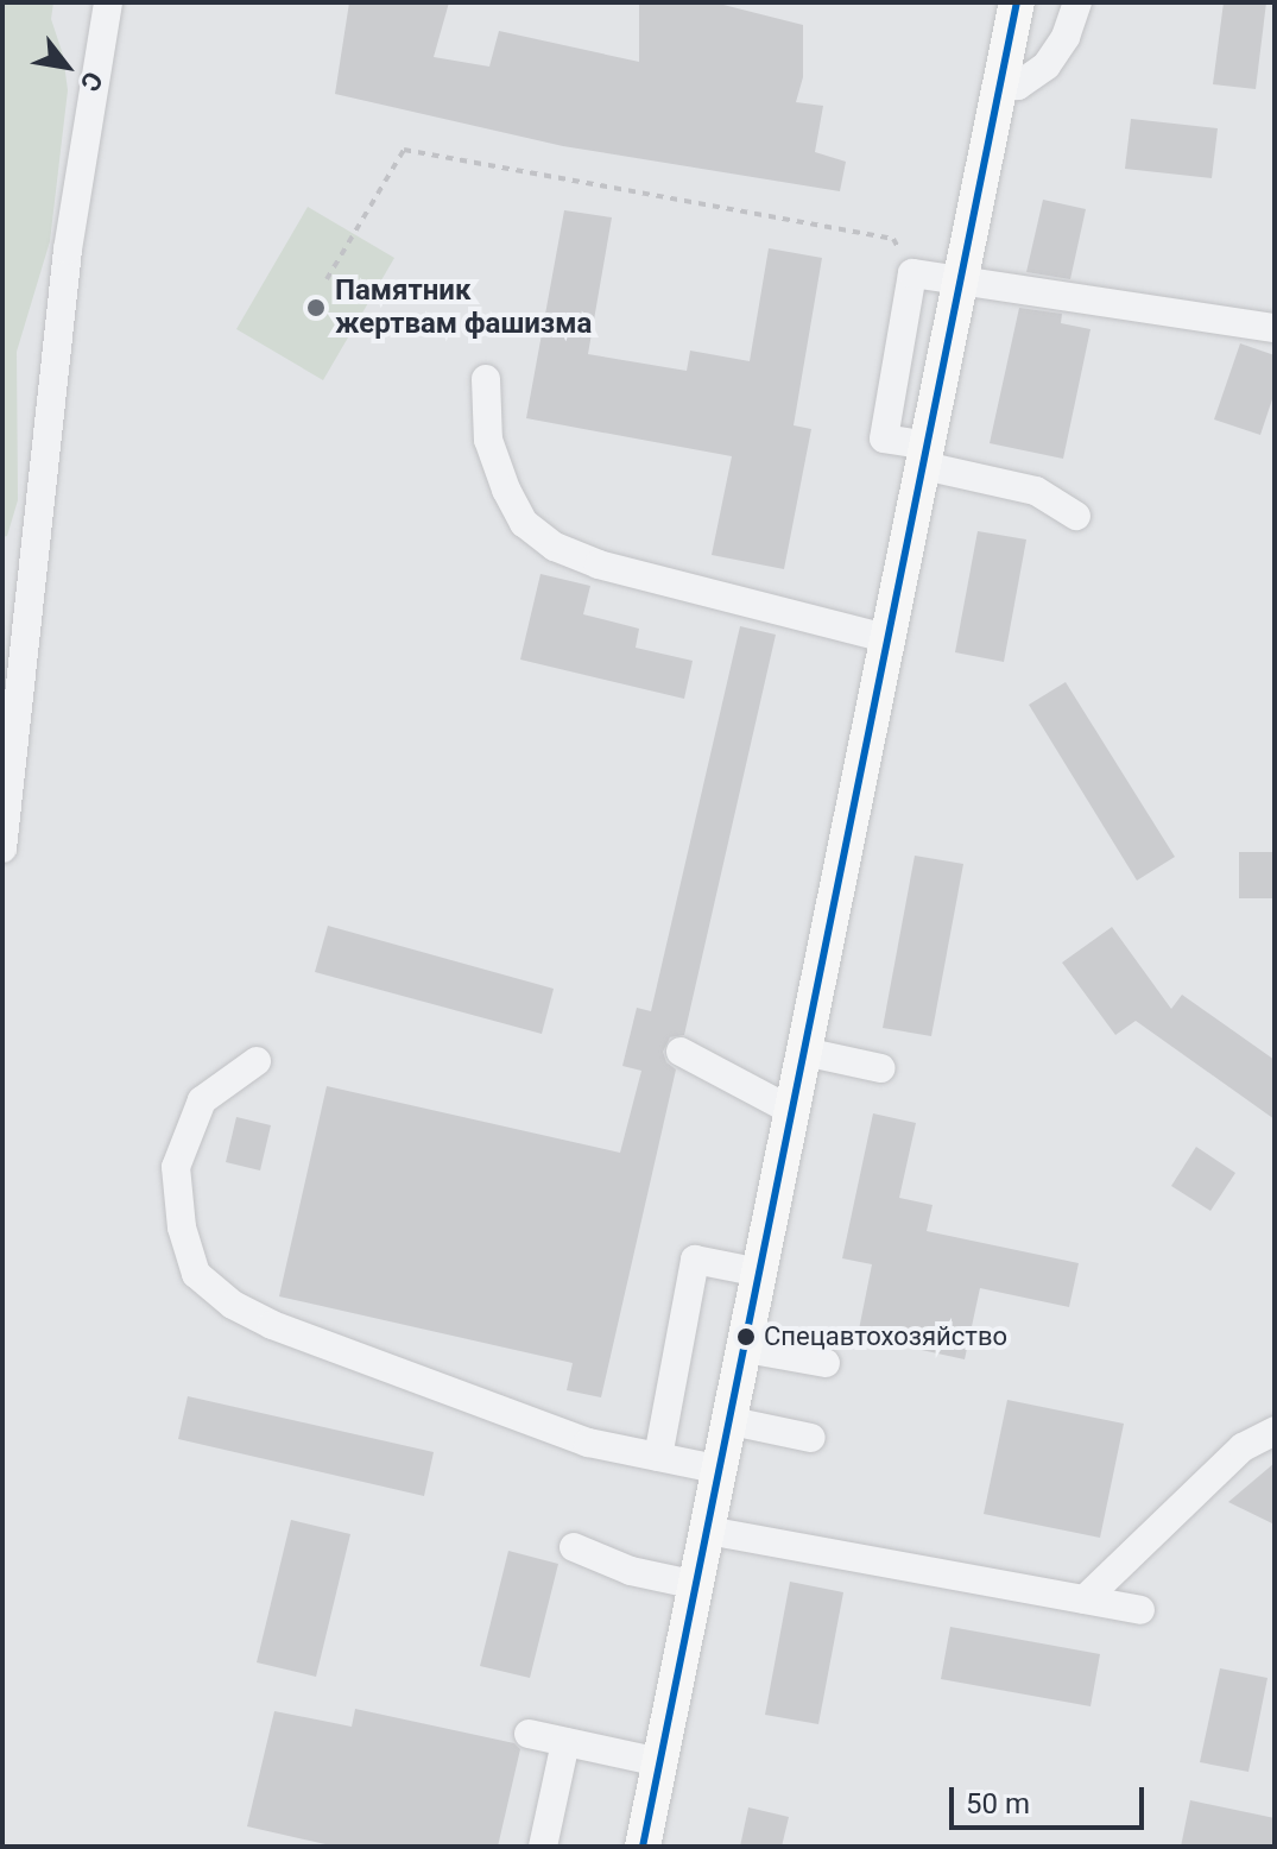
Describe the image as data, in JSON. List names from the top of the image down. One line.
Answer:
{"places":["Памятник жертвам фашизма","Спецавтохозяйство"],"scale_bar":"50 m","north":"bottom right"}
